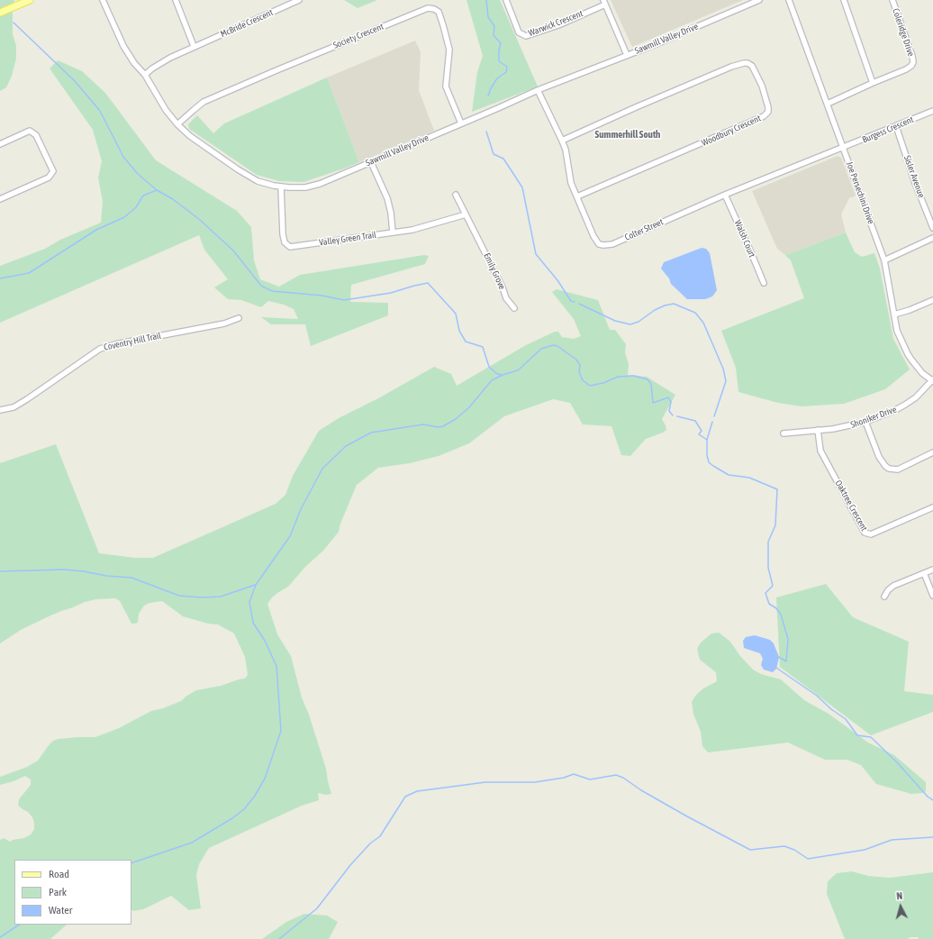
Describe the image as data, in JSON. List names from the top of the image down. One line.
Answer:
{"streets":{"street":["McBride Crescent","Warwick Crescent","Coleridge Drive","Society Crescent","Sawmill Valley Drive","Burgess Crescent","Woodbury Crescent","Sisler Avenue","Joe Persechini Drive","Colter Street","Valley Green Trail","Walsh Court","Emily Grove","Coventry Hill Trail","Shoniker Drive","Oaktree Crescent"]},"crossings":[["McBride Crescent","Sawmill Valley Drive"],["Coleridge Drive","Joe Persechini Drive"],["Society Crescent","Sawmill Valley Drive"],["Sawmill Valley Drive","Colter Street"],["Sawmill Valley Drive","Valley Green Trail"],["Burgess Crescent","Sisler Avenue"],["Burgess Crescent","Joe Persechini Drive"],["Burgess Crescent","Colter Street"],["Woodbury Crescent","Colter Street"],["Joe Persechini Drive","Colter Street"],["Joe Persechini Drive","Shoniker Drive"],["Colter Street","Walsh Court"],["Valley Green Trail","Emily Grove"],["Shoniker Drive","Oaktree Crescent"]],"districts":["Summerhill South"],"legend":["Road","Park","Water"],"north":"top"}
